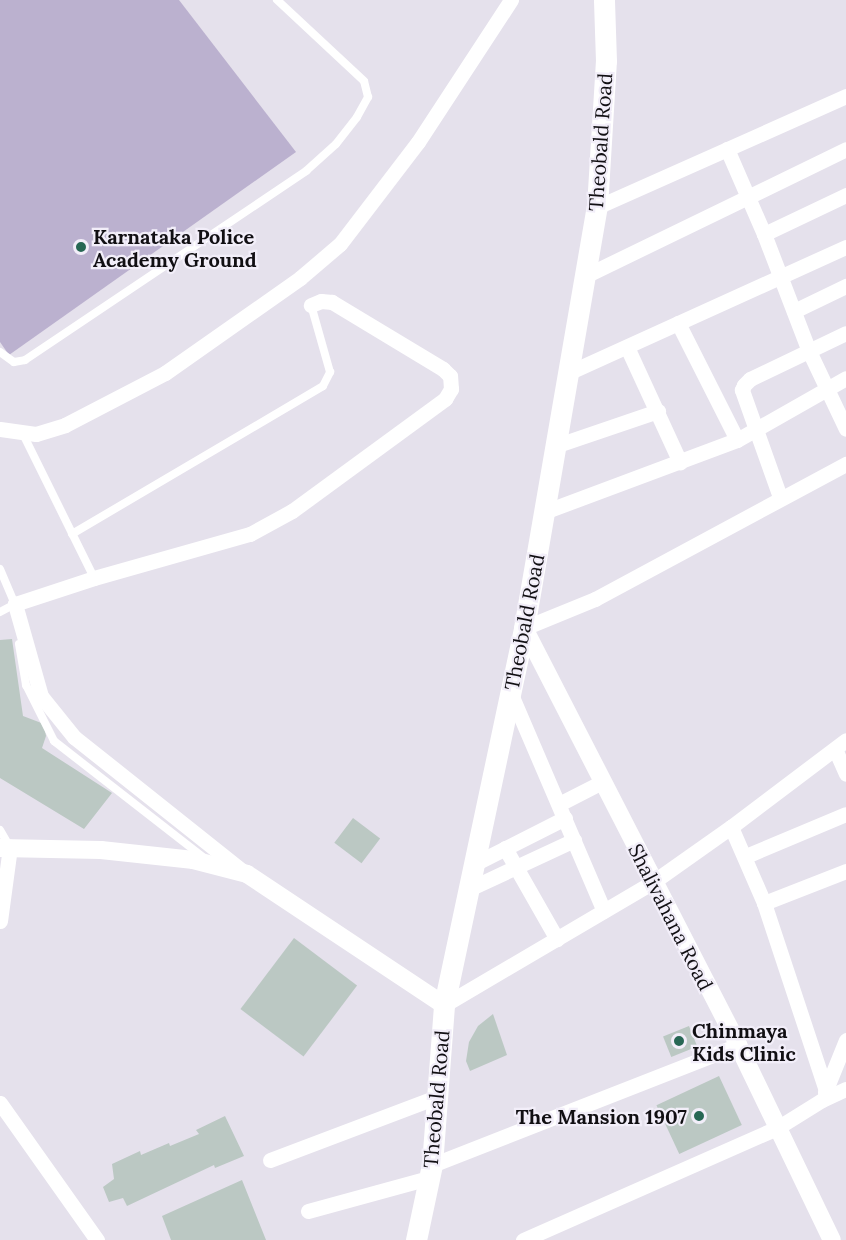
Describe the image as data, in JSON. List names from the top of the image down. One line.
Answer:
{"streets":{"main road":["Theobald Road"],"street":["Shalivahana Road"]},"crossings":[["Theobald Road","Shalivahana Road"]],"places":["Karnataka Police Academy Ground","Chinmaya Kids Clinic","The Mansion 1907"]}
